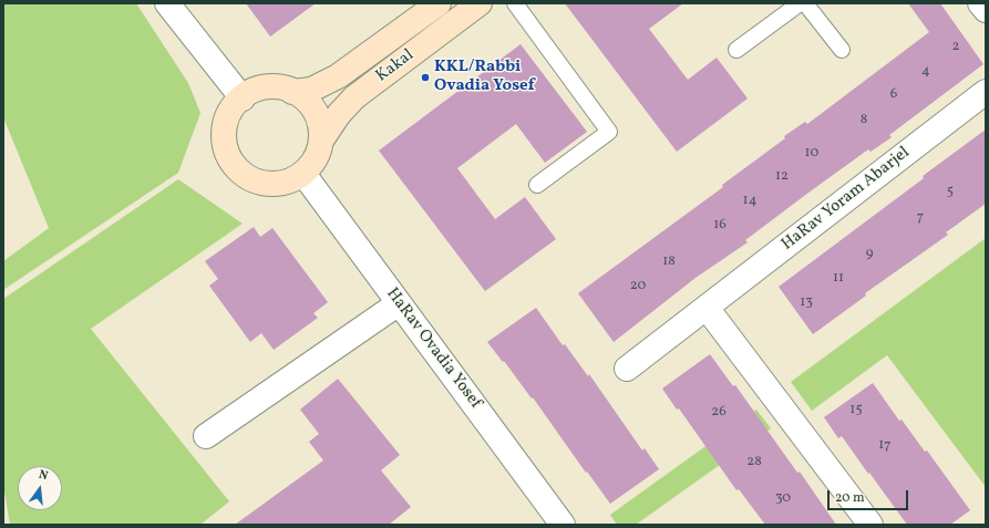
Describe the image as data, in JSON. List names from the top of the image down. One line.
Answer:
{"streets":{"street":["Kakal","HaRav Yoram Abarjel","HaRav Ovadia Yosef"]},"crossings":[["Kakal","HaRav Ovadia Yosef"]],"places":["KKL/Rabbi Ovadia Yosef"],"house_numbers":["2","4","6","8","10","12","5","14","7","16","9","18","11","20","13","15","26","17","28","30"],"scale_bar":"20 m","north":"top"}
